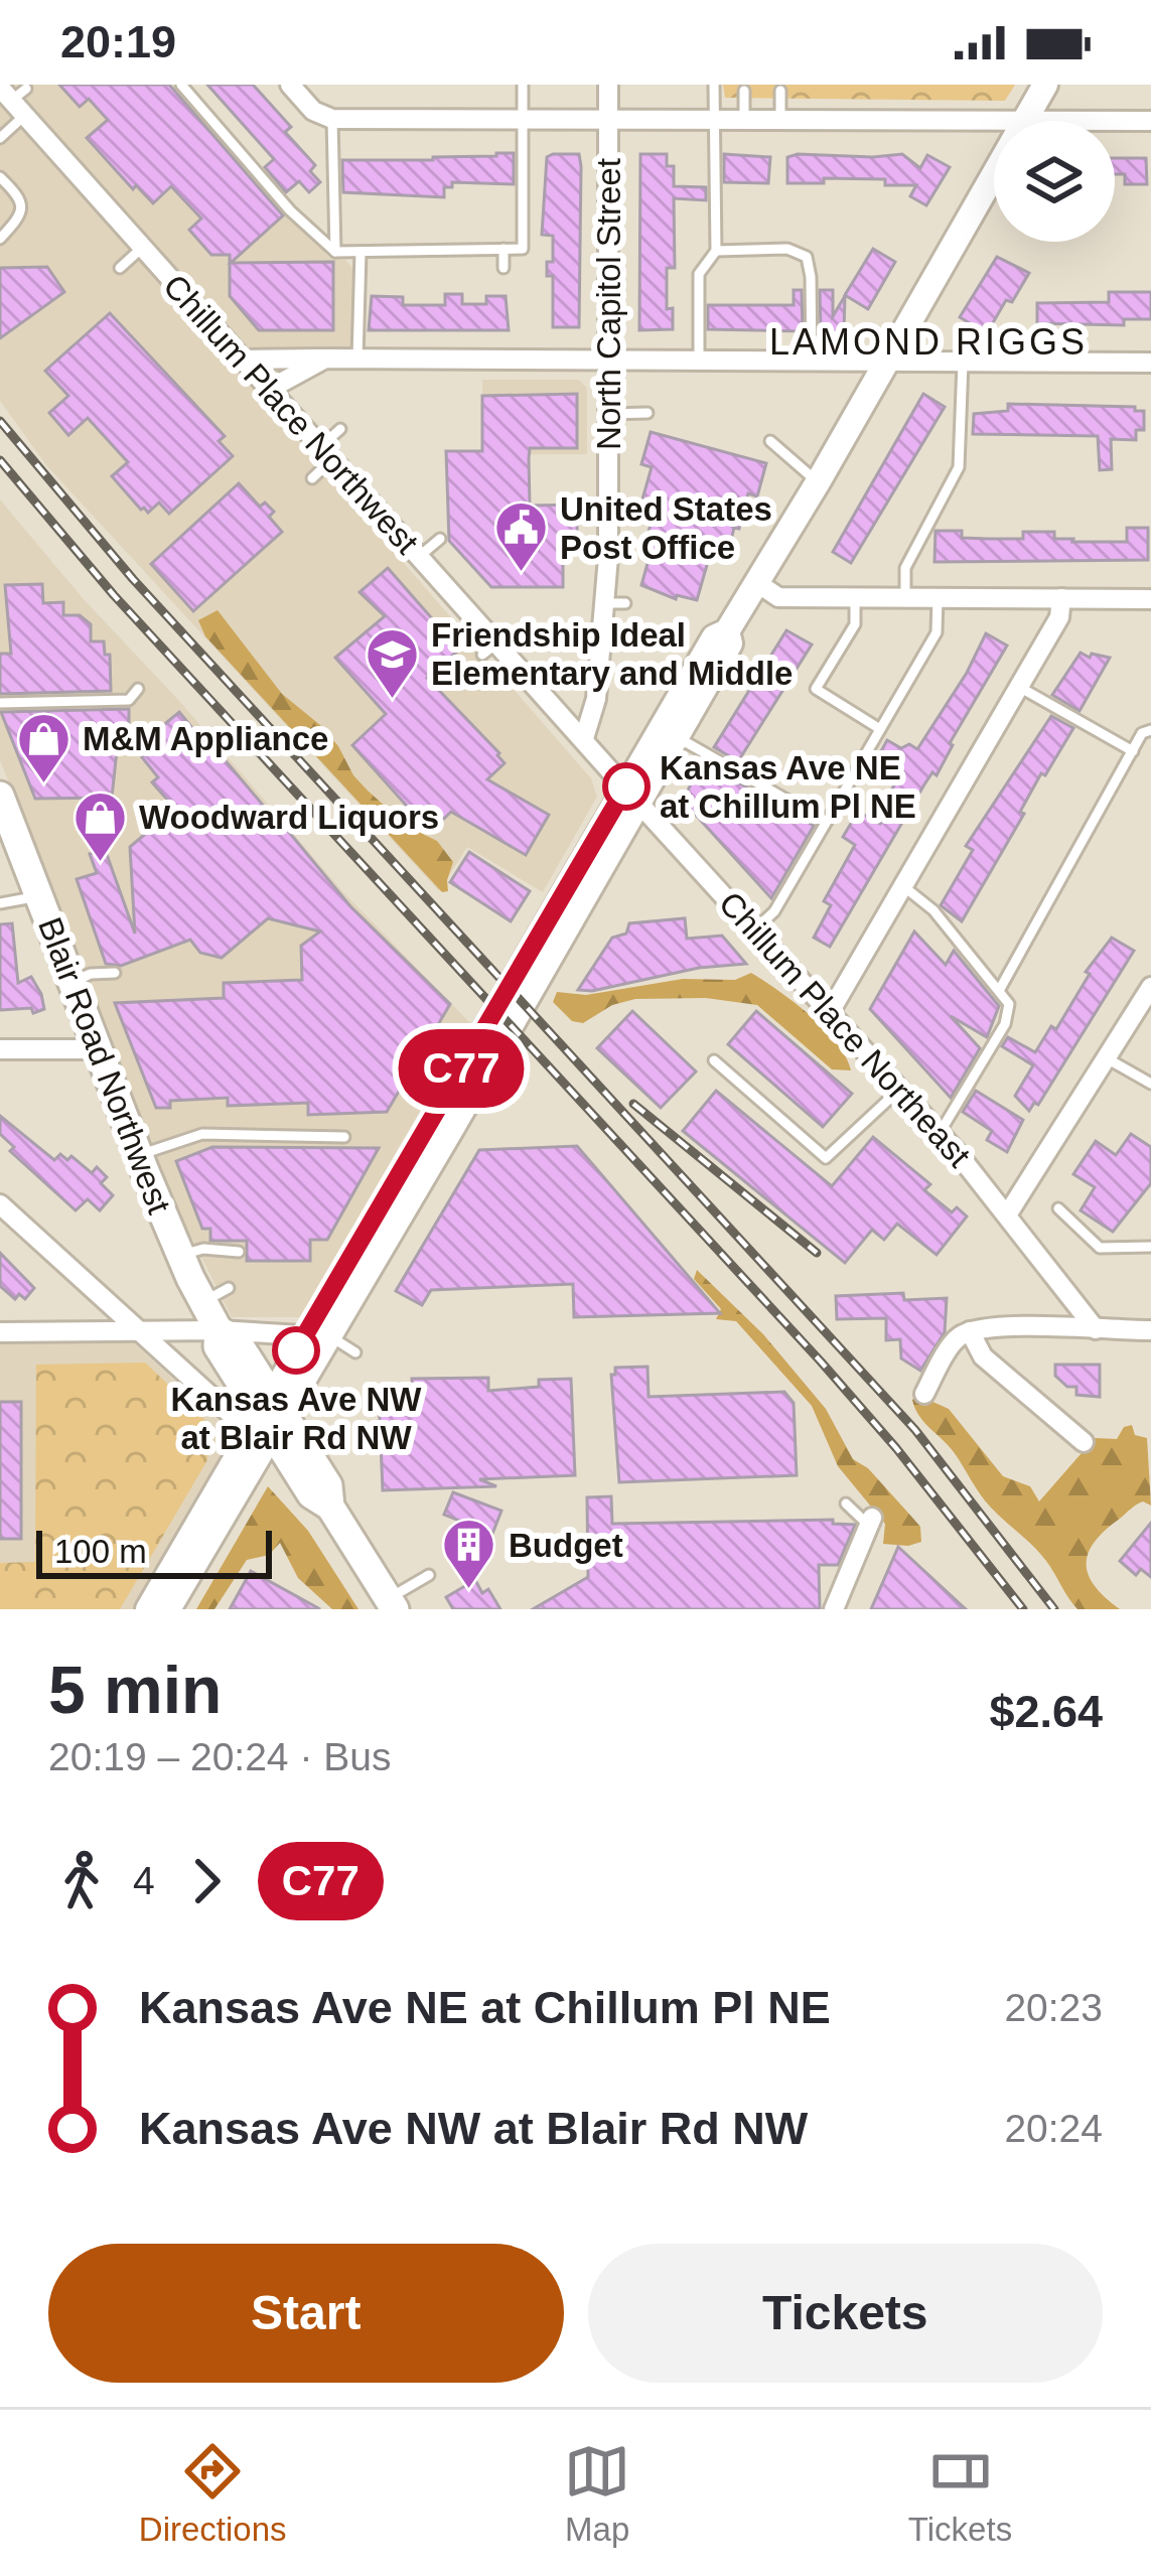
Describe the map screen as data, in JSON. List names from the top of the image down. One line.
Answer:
{"streets":{"main road":["Blair Road Northwest"],"street":["North Capitol Street","Chillum Place Northwest","Chillum Place Northeast"]},"crossings":[["North Capitol Street","Chillum Place Northwest"],["North Capitol Street","Chillum Place Northeast"],["Chillum Place Northwest","Chillum Place Northeast"]],"districts":["LAMOND RIGGS"],"places":{"public building":["United States Post Office"],"school or university":["Friendship Ideal Elementary and Middle"],"shop":["M&M Appliance","Woodward Liquors"],"other":["Kansas Ave NE at Chillum Pl NE","Kansas Ave NW at Blair Rd NW"],"building":["Budget"]},"lines":["bus line C77"],"scale_bar":"100 m","page":{"status":"20:19","on_map":"C77","scale":"100 m","heading":["5 min","20:19 – 20:24 · Bus","$2.64"],"legs":["4","C77"],"list":[{"name":"Kansas Ave NE at Chillum Pl NE","value":"20:23"},{"name":"Kansas Ave NW at Blair Rd NW","value":"20:24"}],"buttons":["Start","Tickets"],"tabs":["Directions","Map","Tickets"]}}
